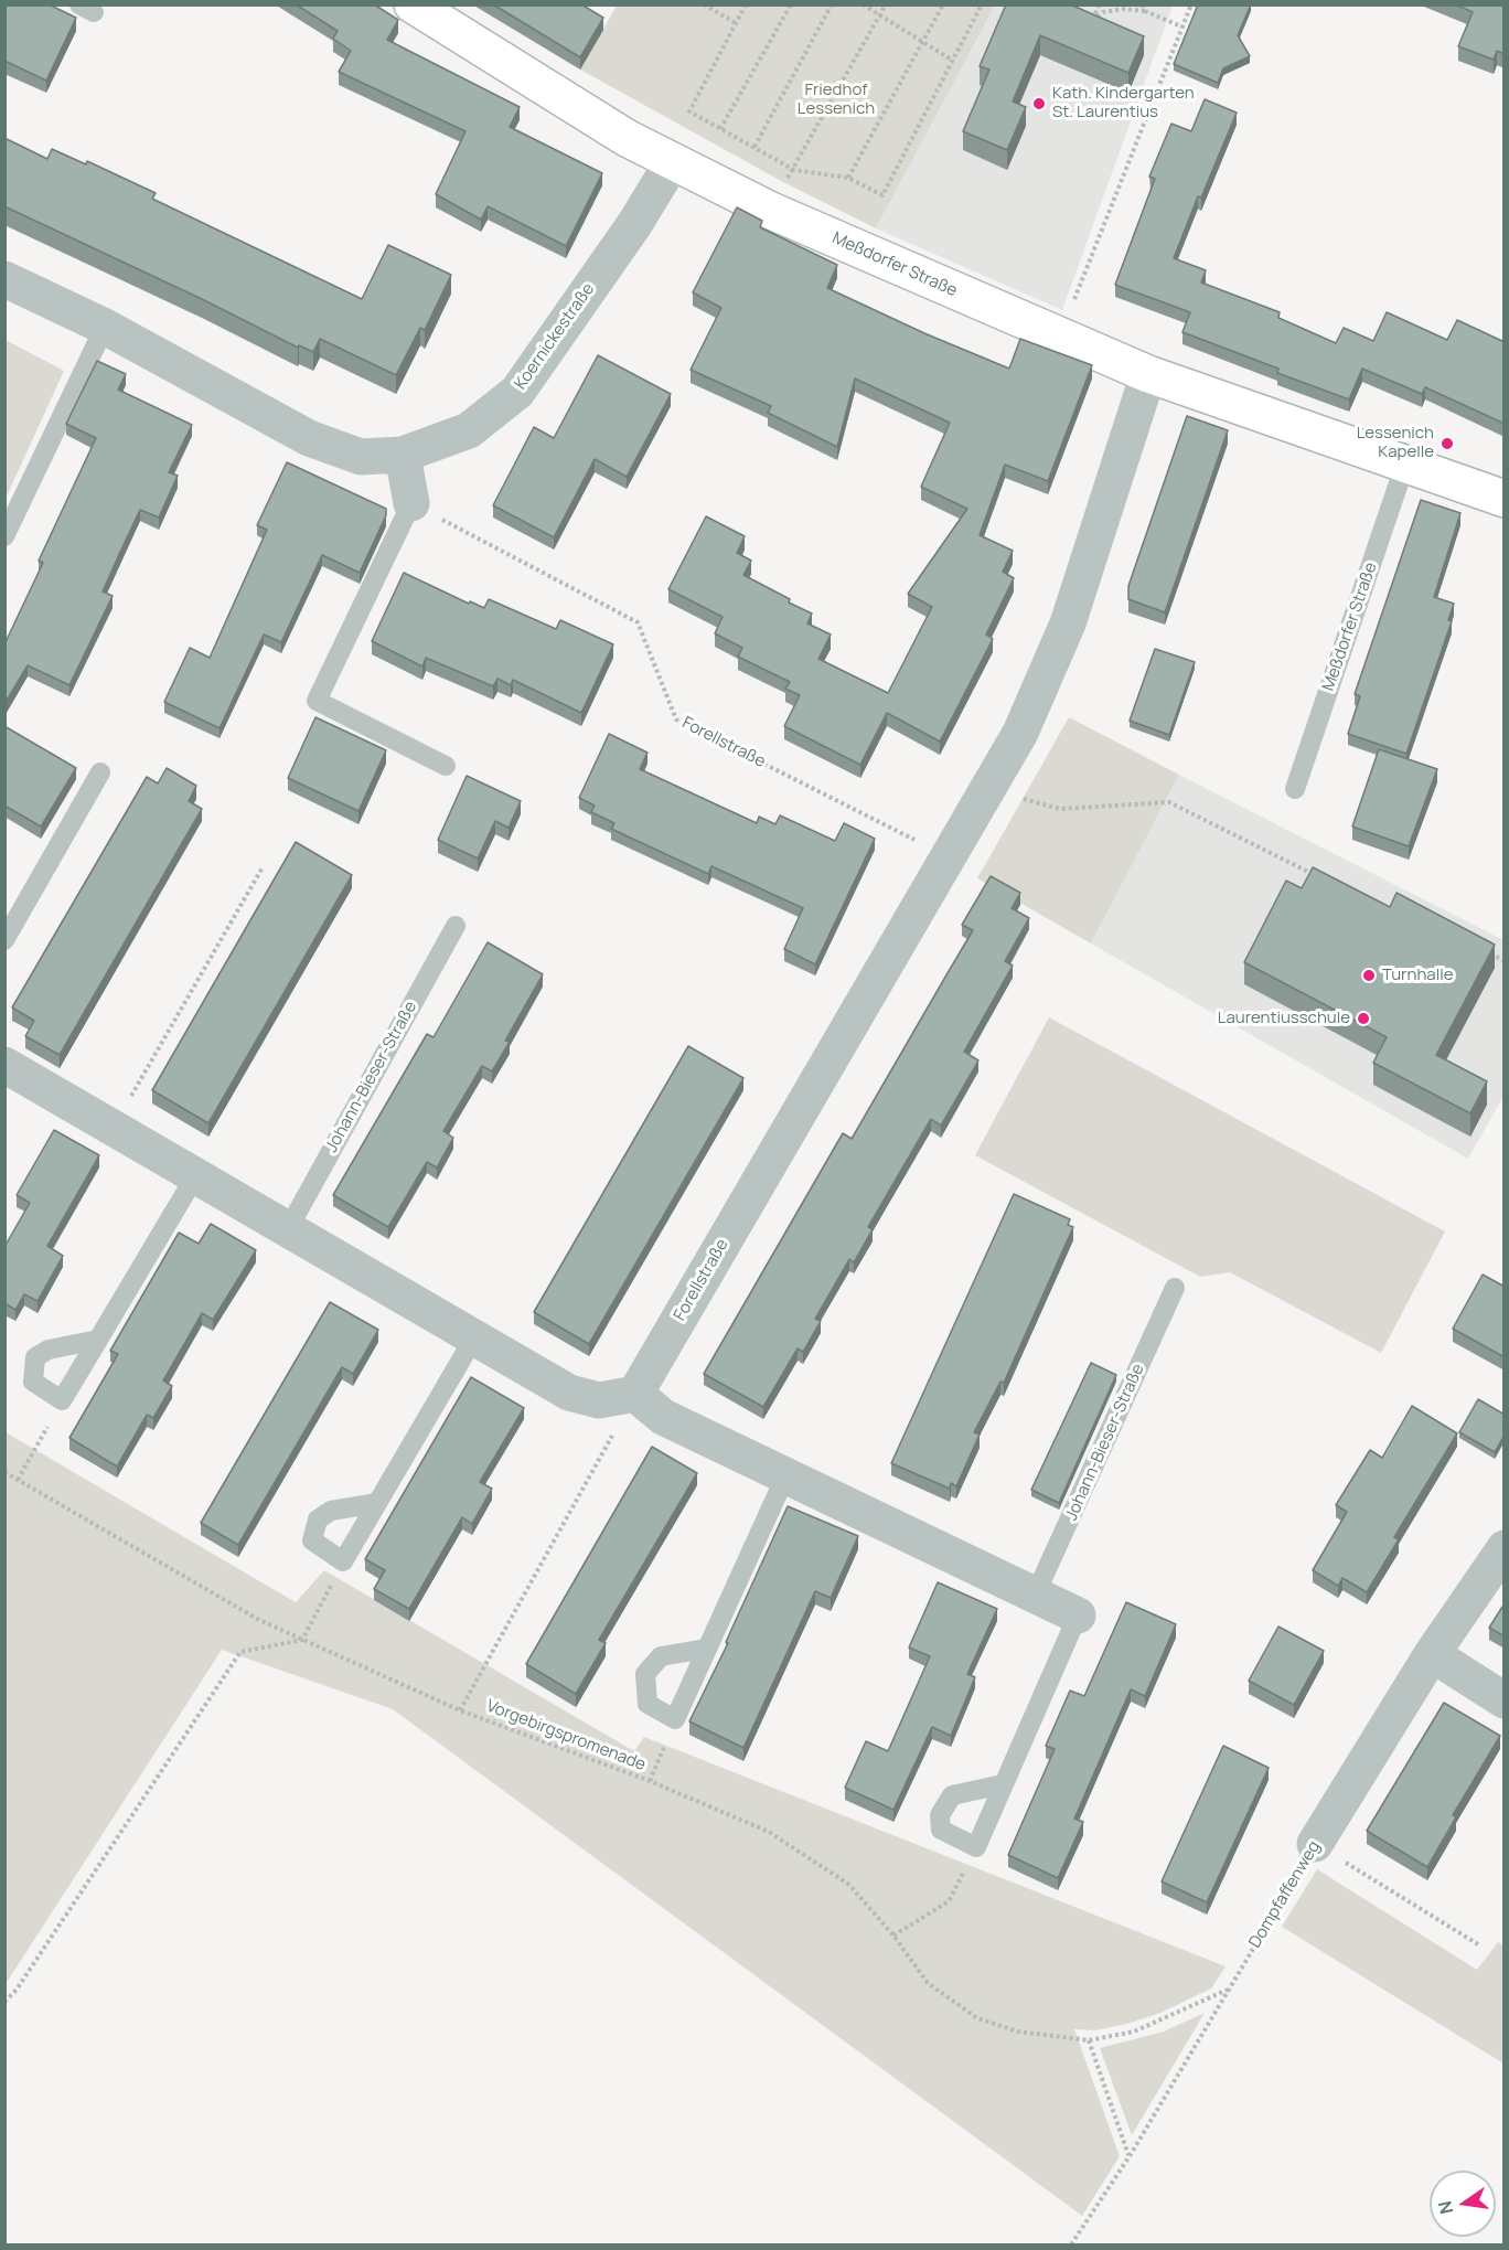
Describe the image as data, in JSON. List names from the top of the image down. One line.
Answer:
{"streets":{"street":["Meßdorfer Straße","Koernickestraße","Forellstraße","Dompfaffenweg"],"lane":["Johann-Bieser-Straße"],"path":["Vorgebirgspromenade"]},"crossings":[["Meßdorfer Straße","Koernickestraße"],["Meßdorfer Straße","Forellstraße"],["Vorgebirgspromenade","Dompfaffenweg"]],"parks":["Friedhof Lessenich"],"places":["Kath. Kindergarten St. Laurentius","Lessenich Kapelle","Turnhalle","Laurentiusschule"],"north":"left"}
